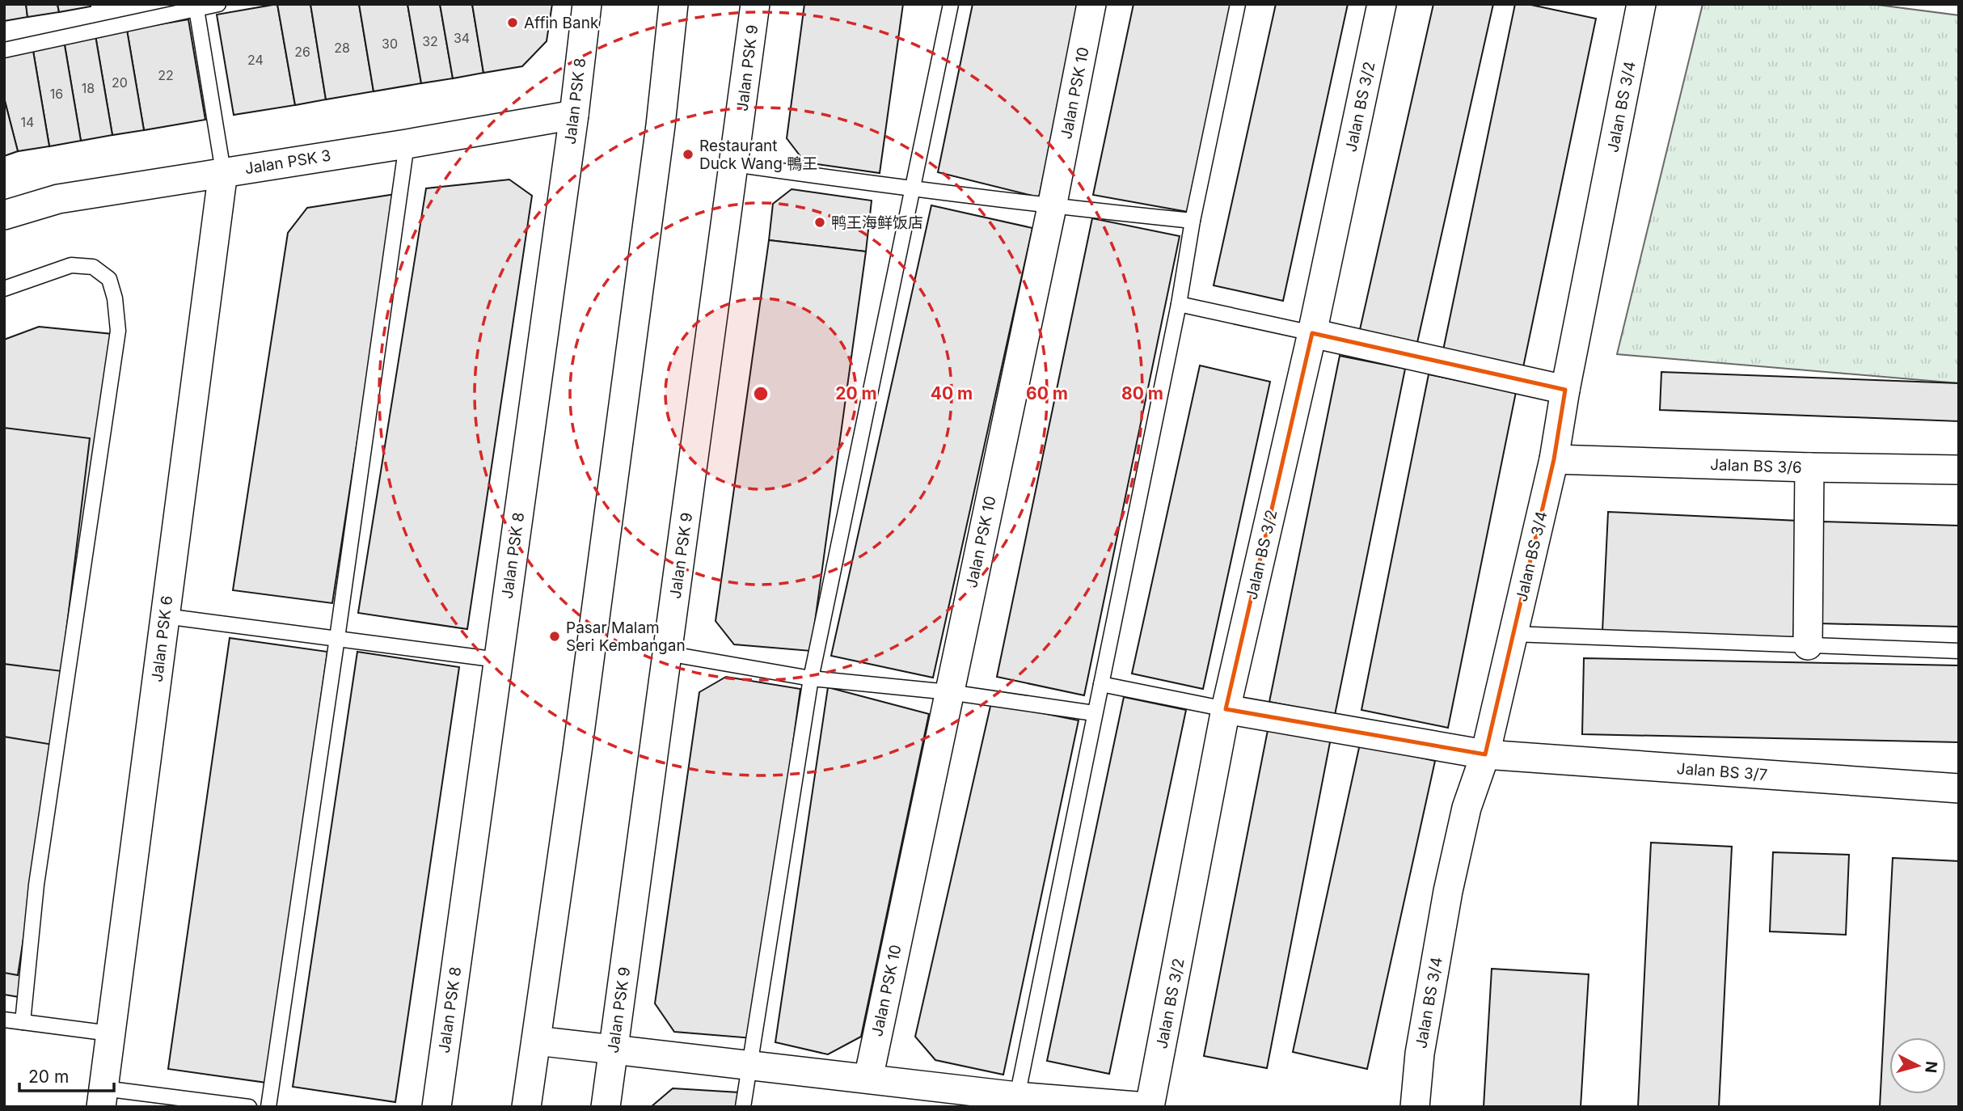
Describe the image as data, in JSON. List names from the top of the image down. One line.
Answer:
{"streets":{"street":["Jalan PSK 9","Jalan PSK 10","Jalan PSK 8","Jalan BS 3/2","Jalan BS 3/4","Jalan PSK 3","Jalan BS 3/6","Jalan PSK 6","Jalan BS 3/7"]},"crossings":[["Jalan PSK 8","Jalan PSK 3"],["Jalan BS 3/2","Jalan BS 3/7"],["Jalan BS 3/4","Jalan BS 3/6"],["Jalan BS 3/4","Jalan BS 3/7"],["Jalan PSK 3","Jalan PSK 6"]],"places":["Affin Bank","Restaurant Duck Wang 鴨王","鸭王海鲜饭店","Pasar Malam Seri Kembangan"],"house_numbers":["34","32","30","28","26","24","22","20","18","16","14"],"scale_bar":"20 m","north":"right","rings":["20 m","40 m","60 m","80 m"]}
